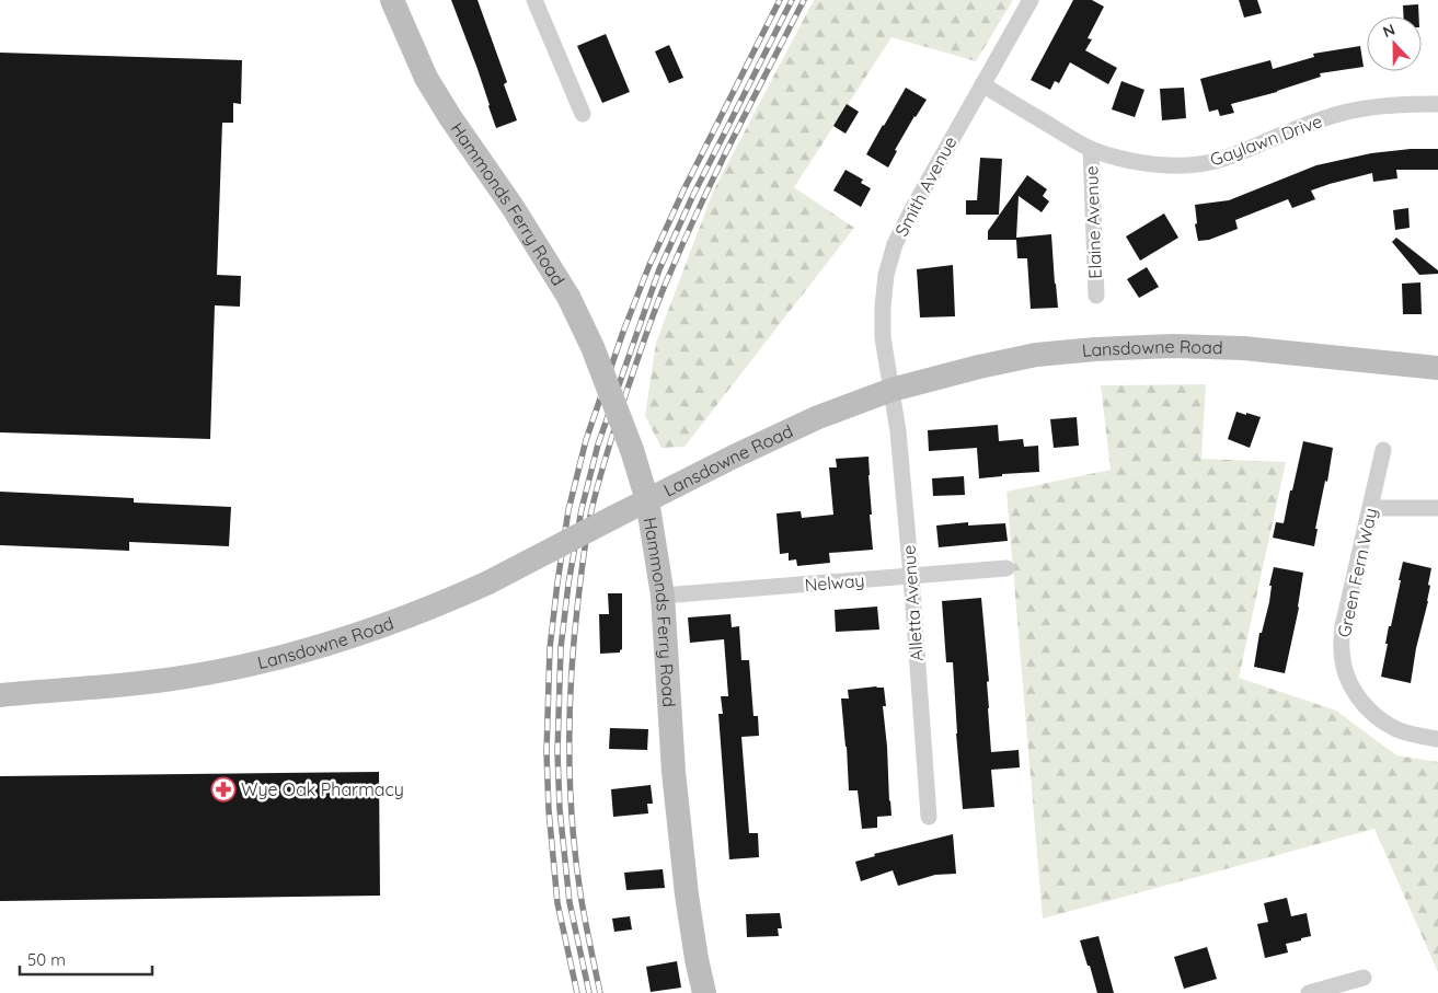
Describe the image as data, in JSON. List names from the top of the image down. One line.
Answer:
{"streets":{"street":["Gaylawn Drive","Smith Avenue","Hammonds Ferry Road","Elaine Avenue","Lansdowne Road","Green Fern Way","Nelway","Alletta Avenue"]},"crossings":[["Gaylawn Drive","Smith Avenue"],["Gaylawn Drive","Elaine Avenue"],["Smith Avenue","Lansdowne Road"],["Smith Avenue","Alletta Avenue"],["Hammonds Ferry Road","Lansdowne Road"],["Hammonds Ferry Road","Nelway"],["Lansdowne Road","Alletta Avenue"],["Nelway","Alletta Avenue"]],"places":{"pharmacy":["Wye Oak Pharmacy"]},"scale_bar":"50 m","north":"top"}
